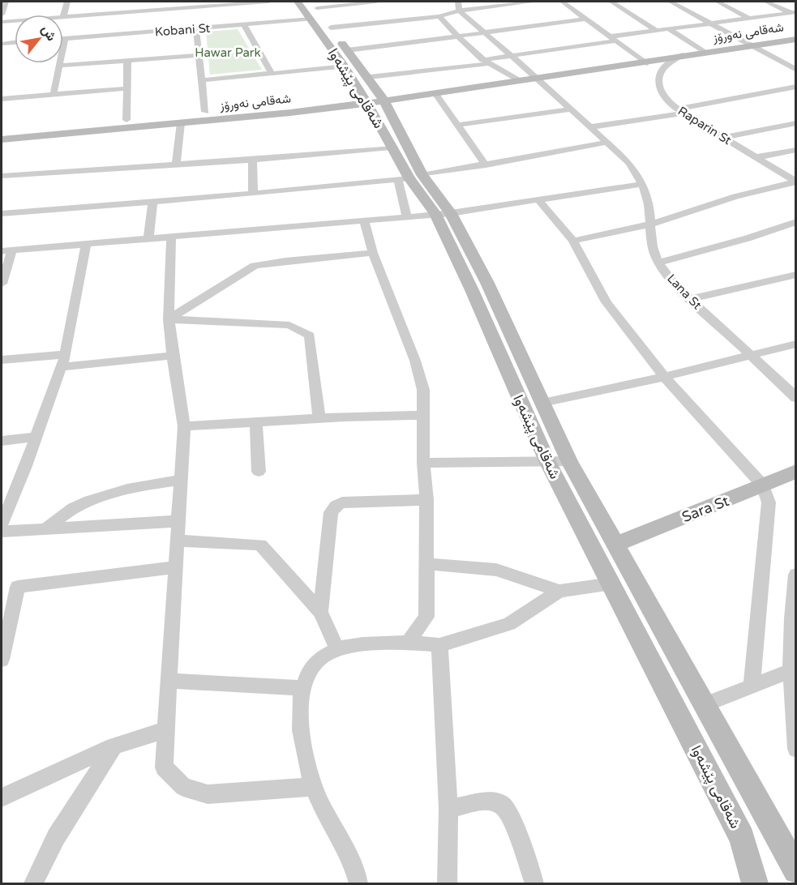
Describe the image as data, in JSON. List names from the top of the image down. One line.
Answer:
{"streets":{"main road":["شەقامی نەورۆز","شەقامی پێشەوا","Sara St"],"street":["Kobani St","Raparin St","Lana St"]},"crossings":[["Kobani St","شەقامی پێشەوا"],["شەقامی نەورۆز","شەقامی پێشەوا"],["شەقامی نەورۆز","Raparin St"],["شەقامی نەورۆز","Lana St"],["شەقامی پێشەوا","Sara St"]],"parks":["Hawar Park"],"north":"top right"}
